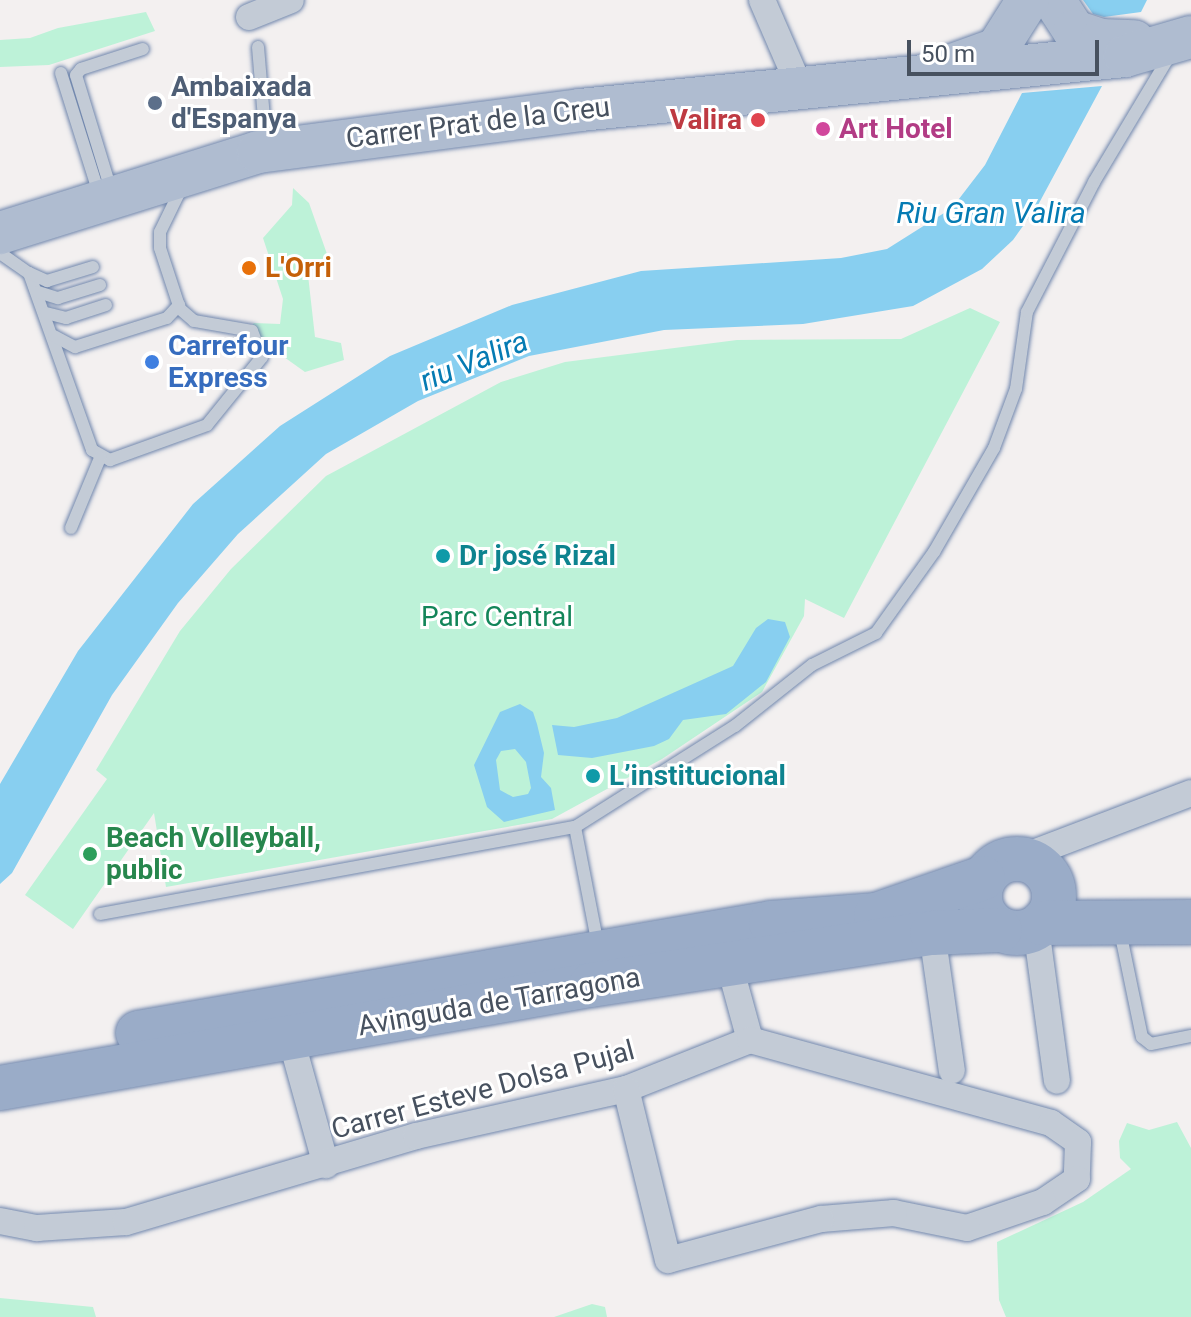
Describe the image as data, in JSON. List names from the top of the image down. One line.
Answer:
{"streets":{"highway":["Avinguda de Tarragona"],"main road":["Carrer Prat de la Creu"],"street":["Carrer Esteve Dolsa Pujal"]},"water":["Riu Gran Valira","riu Valira"],"parks":["Parc Central"],"places":["Ambaixada d'Espanya","Valira","Art Hotel","L'Orri","Carrefour Express","Dr josé Rizal","L’institucional","Beach Volleyball, public"],"scale_bar":"50 m"}
